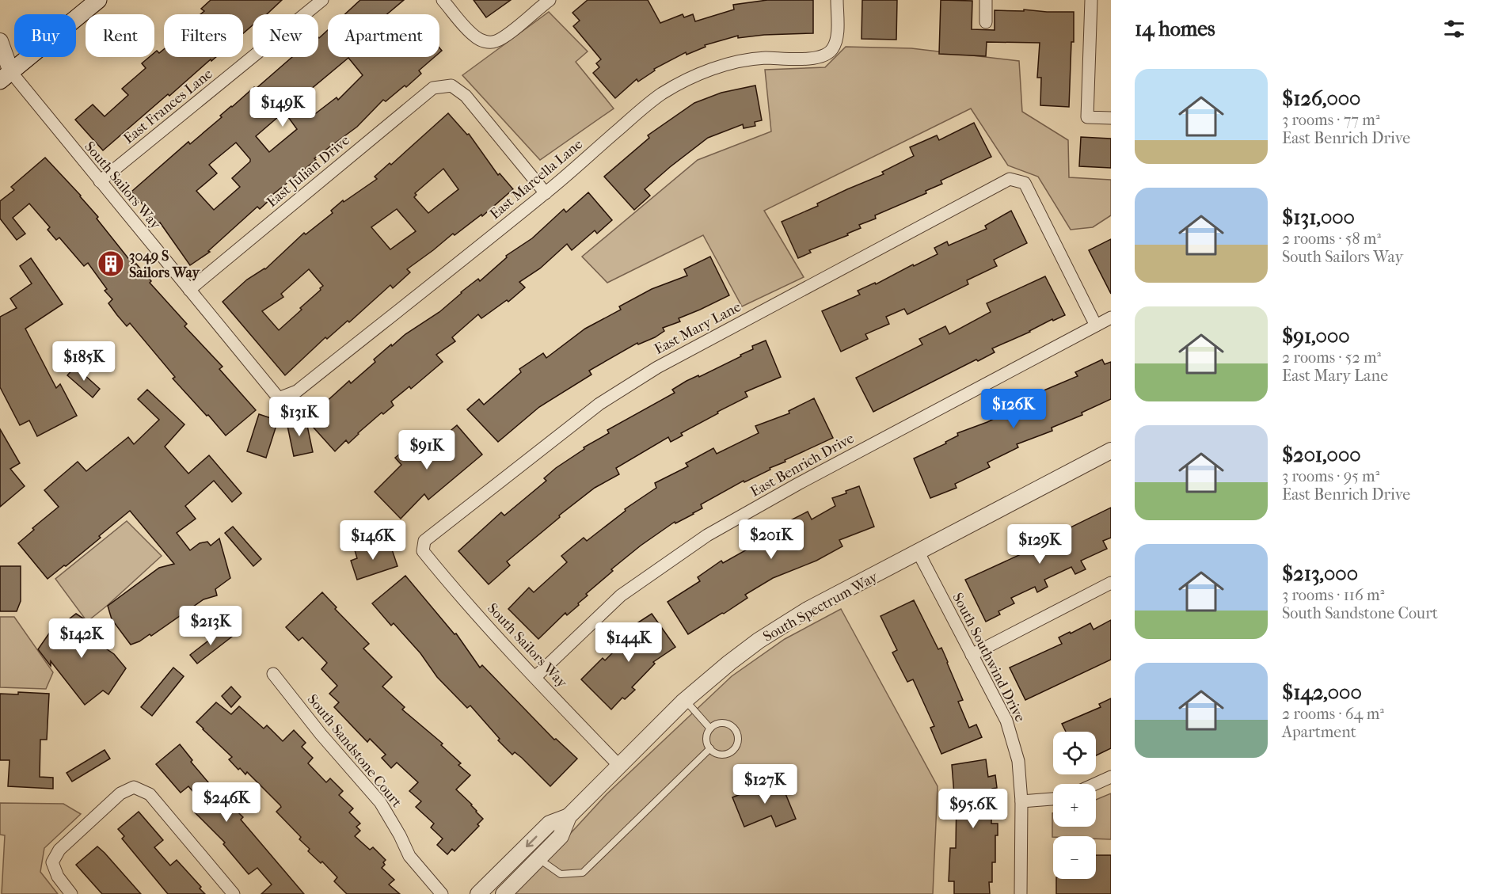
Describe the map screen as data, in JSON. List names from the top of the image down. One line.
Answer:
{"streets":{"street":["East Frances Lane","East Julian Drive","East Marcella Lane","South Sailors Way","East Mary Lane","East Benrich Drive","South Spectrum Way","South Southwind Drive","South Sandstone Court"]},"crossings":[["East Frances Lane","South Sailors Way"],["East Julian Drive","East Marcella Lane"],["East Julian Drive","South Sailors Way"],["East Marcella Lane","South Sailors Way"],["South Sailors Way","East Mary Lane"],["South Sailors Way","East Benrich Drive"],["South Sailors Way","South Spectrum Way"],["East Mary Lane","East Benrich Drive"],["South Spectrum Way","South Southwind Drive"]],"places":{"building":["3049 S Sailors Way"]},"page":{"heading":"14 homes","chip":["Buy","Rent","Filters","New","Apartment"],"list":[{"name":"$126,000","note":"3 rooms · 77 m² · East Benrich Drive"},{"name":"$131,000","note":"2 rooms · 58 m² · South Sailors Way"},{"name":"$91,000","note":"2 rooms · 52 m² · East Mary Lane"},{"name":"$201,000","note":"3 rooms · 95 m² · East Benrich Drive"},{"name":"$213,000","note":"3 rooms · 116 m² · South Sandstone Court"},{"name":"$142,000","note":"2 rooms · 64 m² · Apartment"}],"price":["$149K","$185K","$126K","$131K","$91K","$201K","$146K","$129K","$213K","$142K","$144K","$127K","$246K","$95.6K"],"map_buttons":["+","−"]}}
